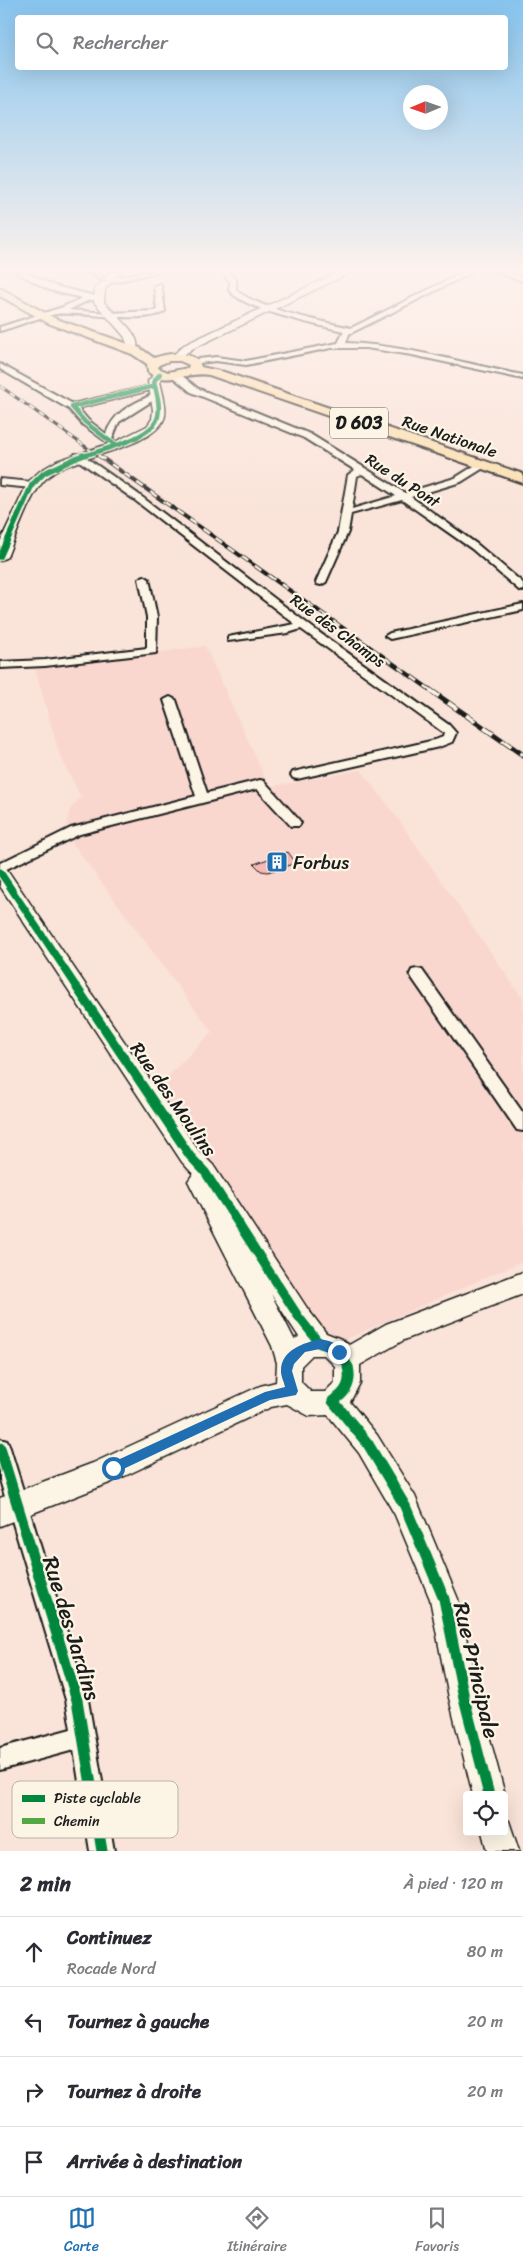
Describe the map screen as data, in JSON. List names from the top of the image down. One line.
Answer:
{"streets":{"main road":["D 603","Rue Nationale","Rue des Moulins","Rue Principale"],"street":["Rue du Pont","Rue des Champs","Rue des Jardins"]},"crossings":[["Rue des Moulins","Rue Principale"]],"places":{"building":["Forbus"]},"legend":["Piste cyclable","Chemin"],"north":"left","page":{"search":"Rechercher","heading":["2 min","À pied · 120 m"],"list":[["Continuez","Rocade Nord","80 m"],["Tournez à gauche","20 m"],["Tournez à droite","20 m"],"Arrivée à destination"],"nav":["Carte","Itinéraire","Favoris"]}}
